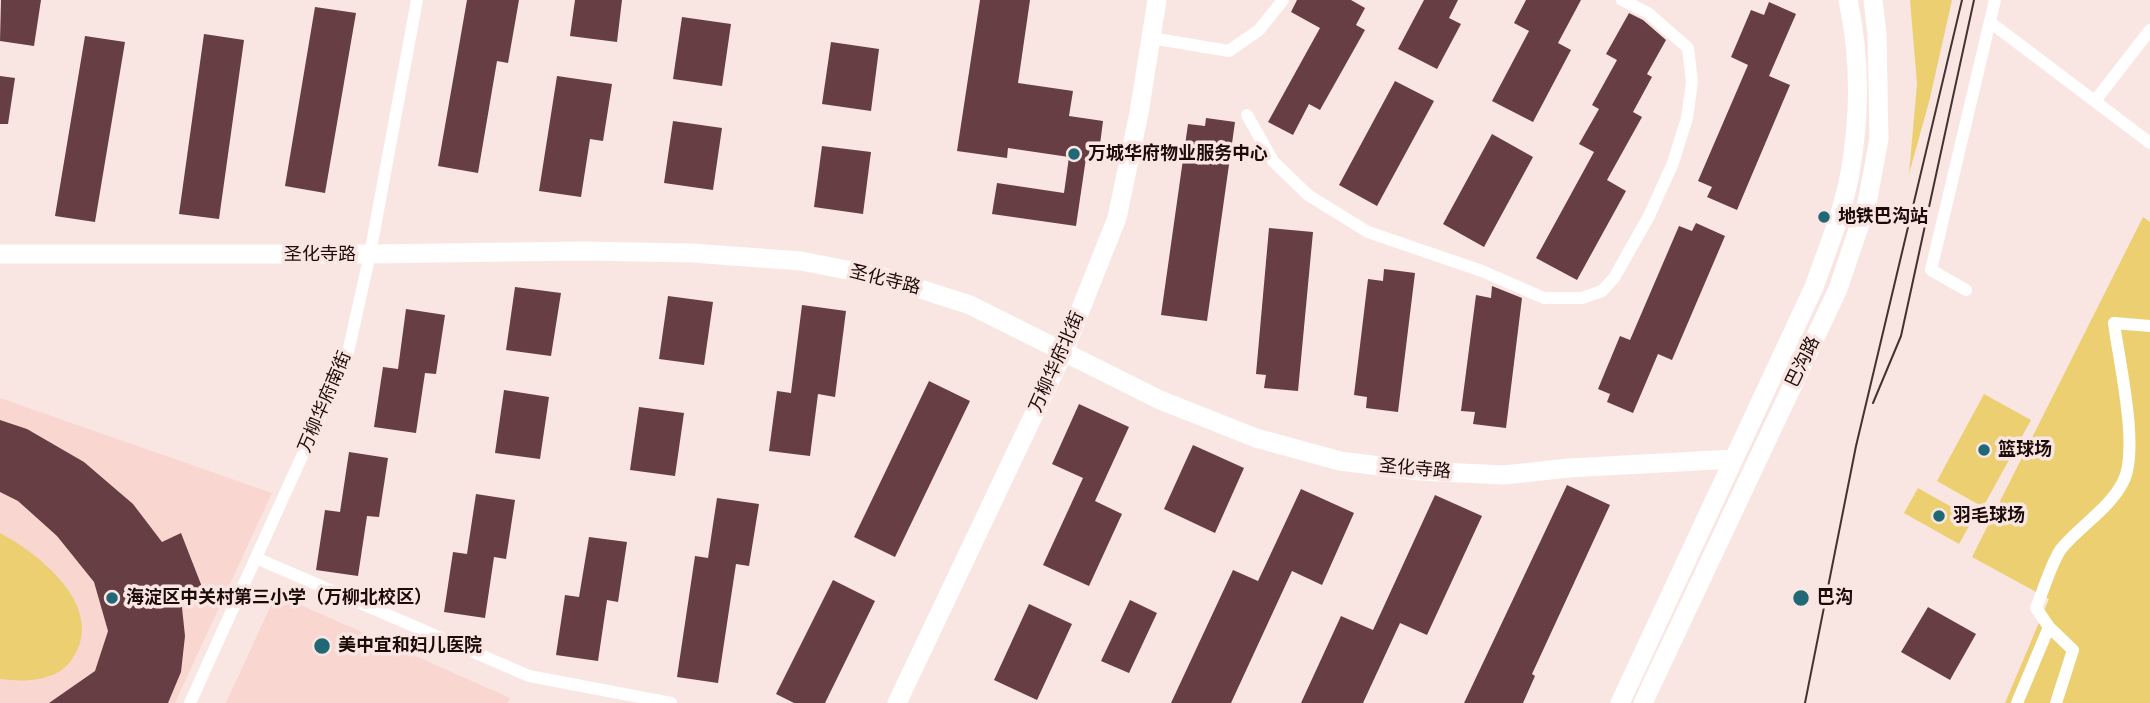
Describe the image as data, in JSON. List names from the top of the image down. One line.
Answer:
{"streets":{"street":["圣化寺路","万柳华府北街","巴沟路","万柳华府南街"]},"crossings":[["圣化寺路","万柳华府北街"],["圣化寺路","巴沟路"],["圣化寺路","万柳华府南街"]],"places":["万城华府物业服务中心","地铁巴沟站","篮球场","羽毛球场","海淀区中关村第三小学（万柳北校区）","巴沟","美中宜和妇儿医院"]}
